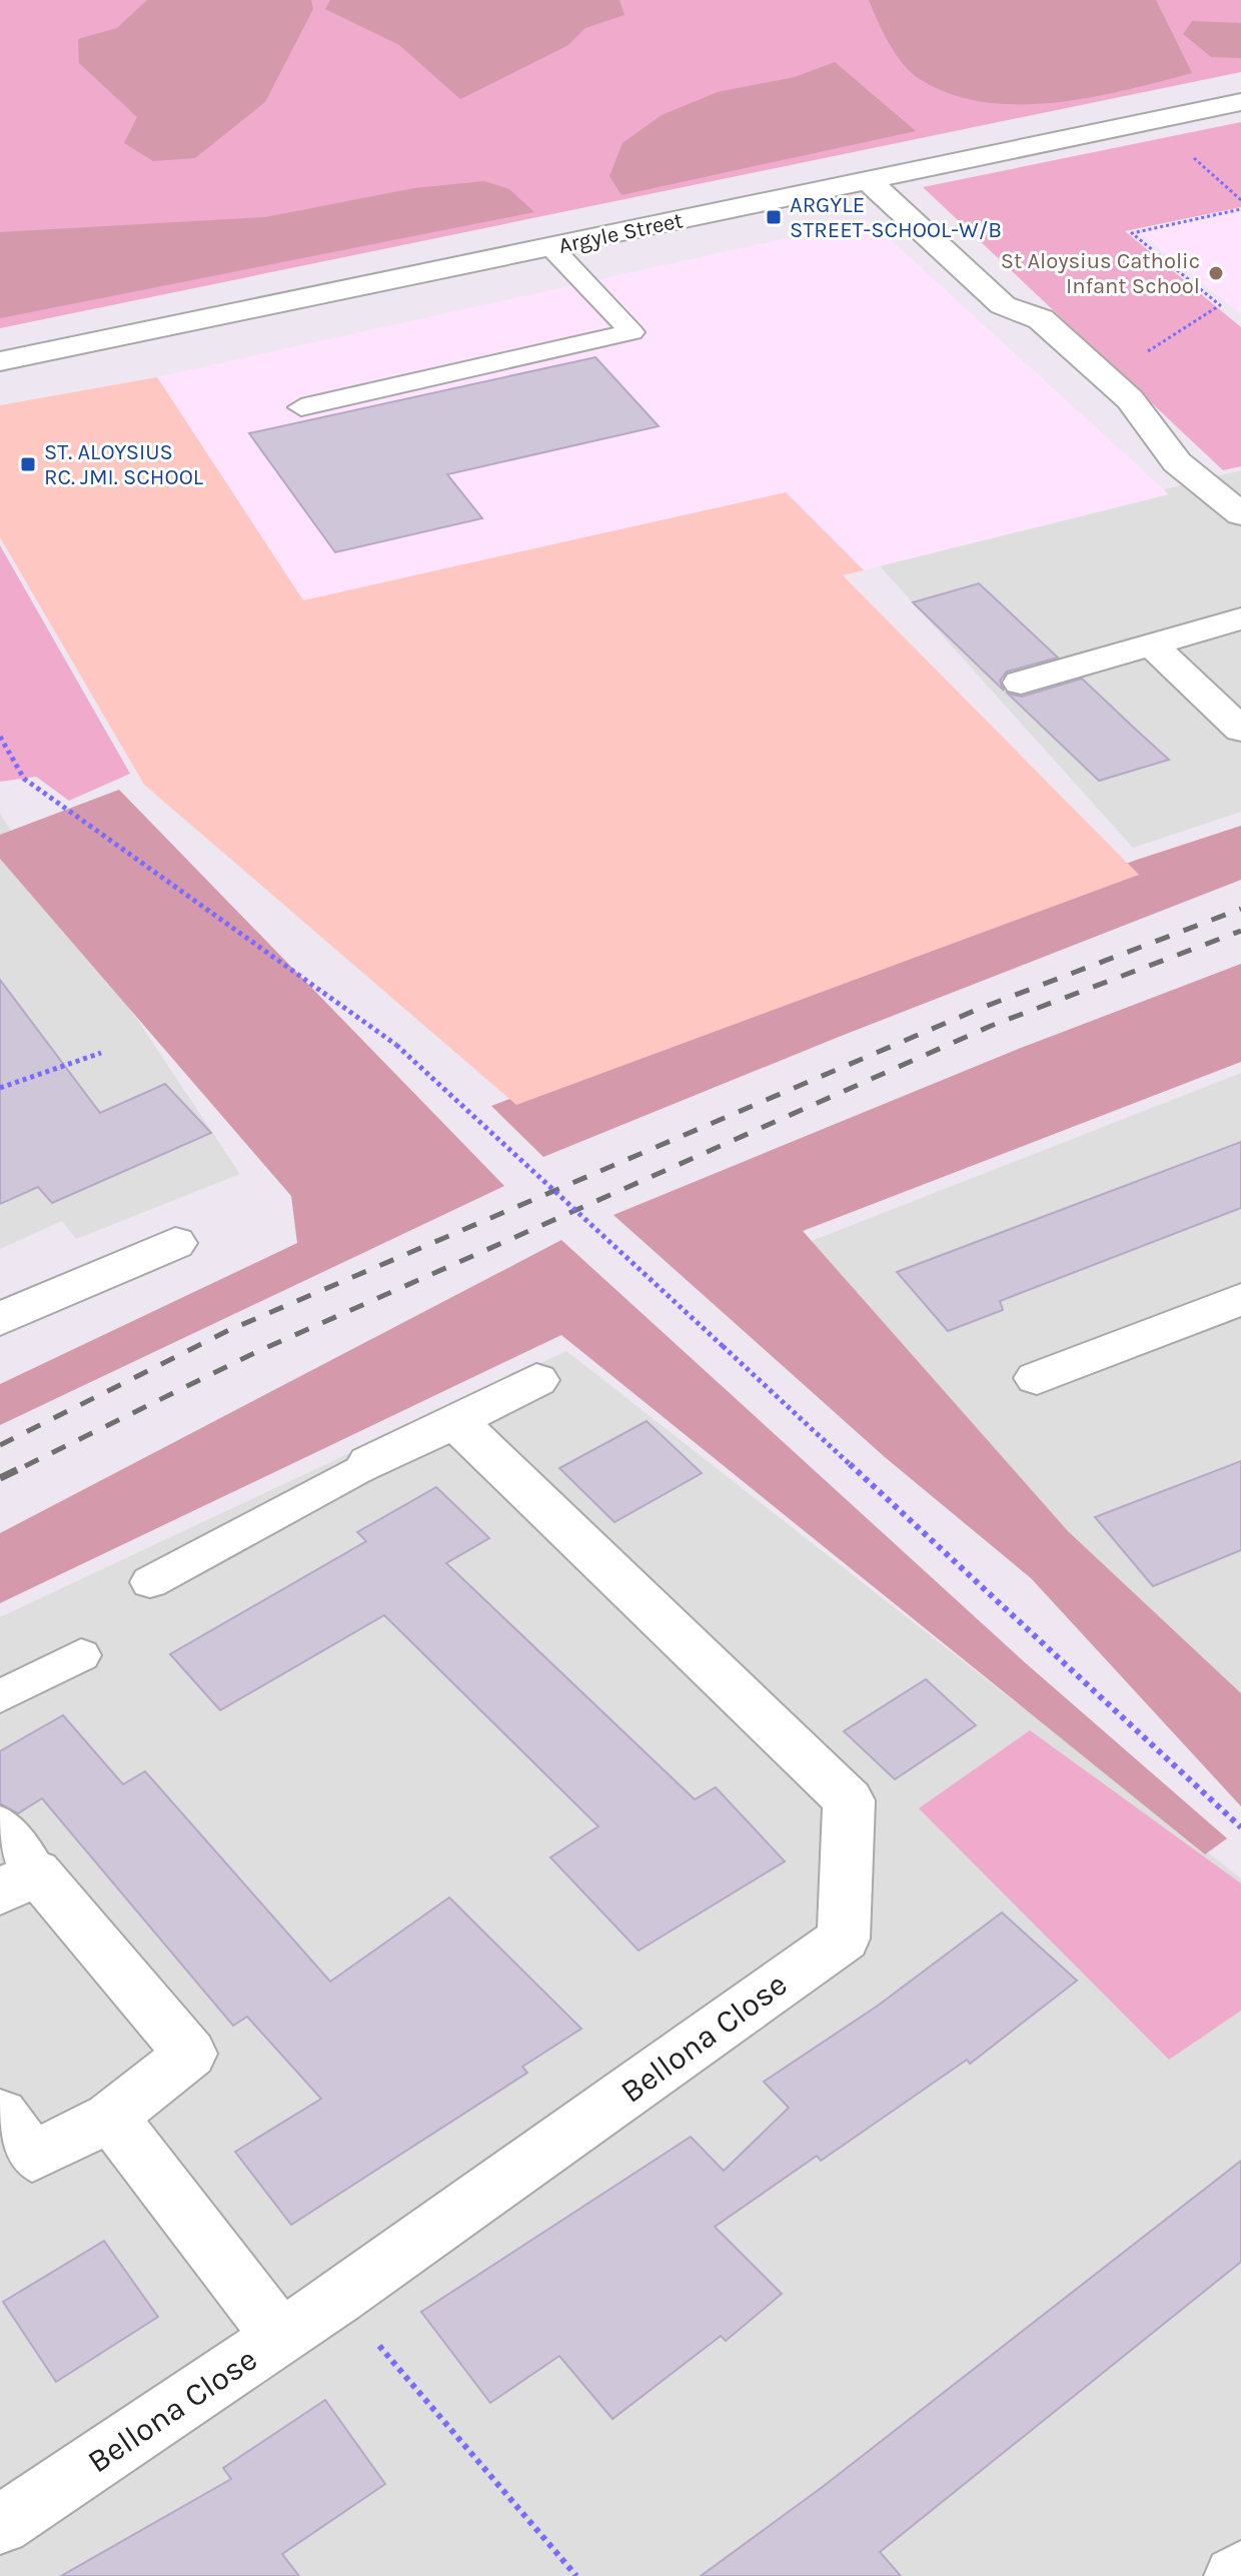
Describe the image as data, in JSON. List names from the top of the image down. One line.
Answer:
{"streets":{"street":["Argyle Street","Bellona Close"]},"places":{"transit":["ARGYLE STREET-SCHOOL-W/B","ST. ALOYSIUS RC. JMI. SCHOOL"],"other":["St Aloysius Catholic Infant School"]}}
